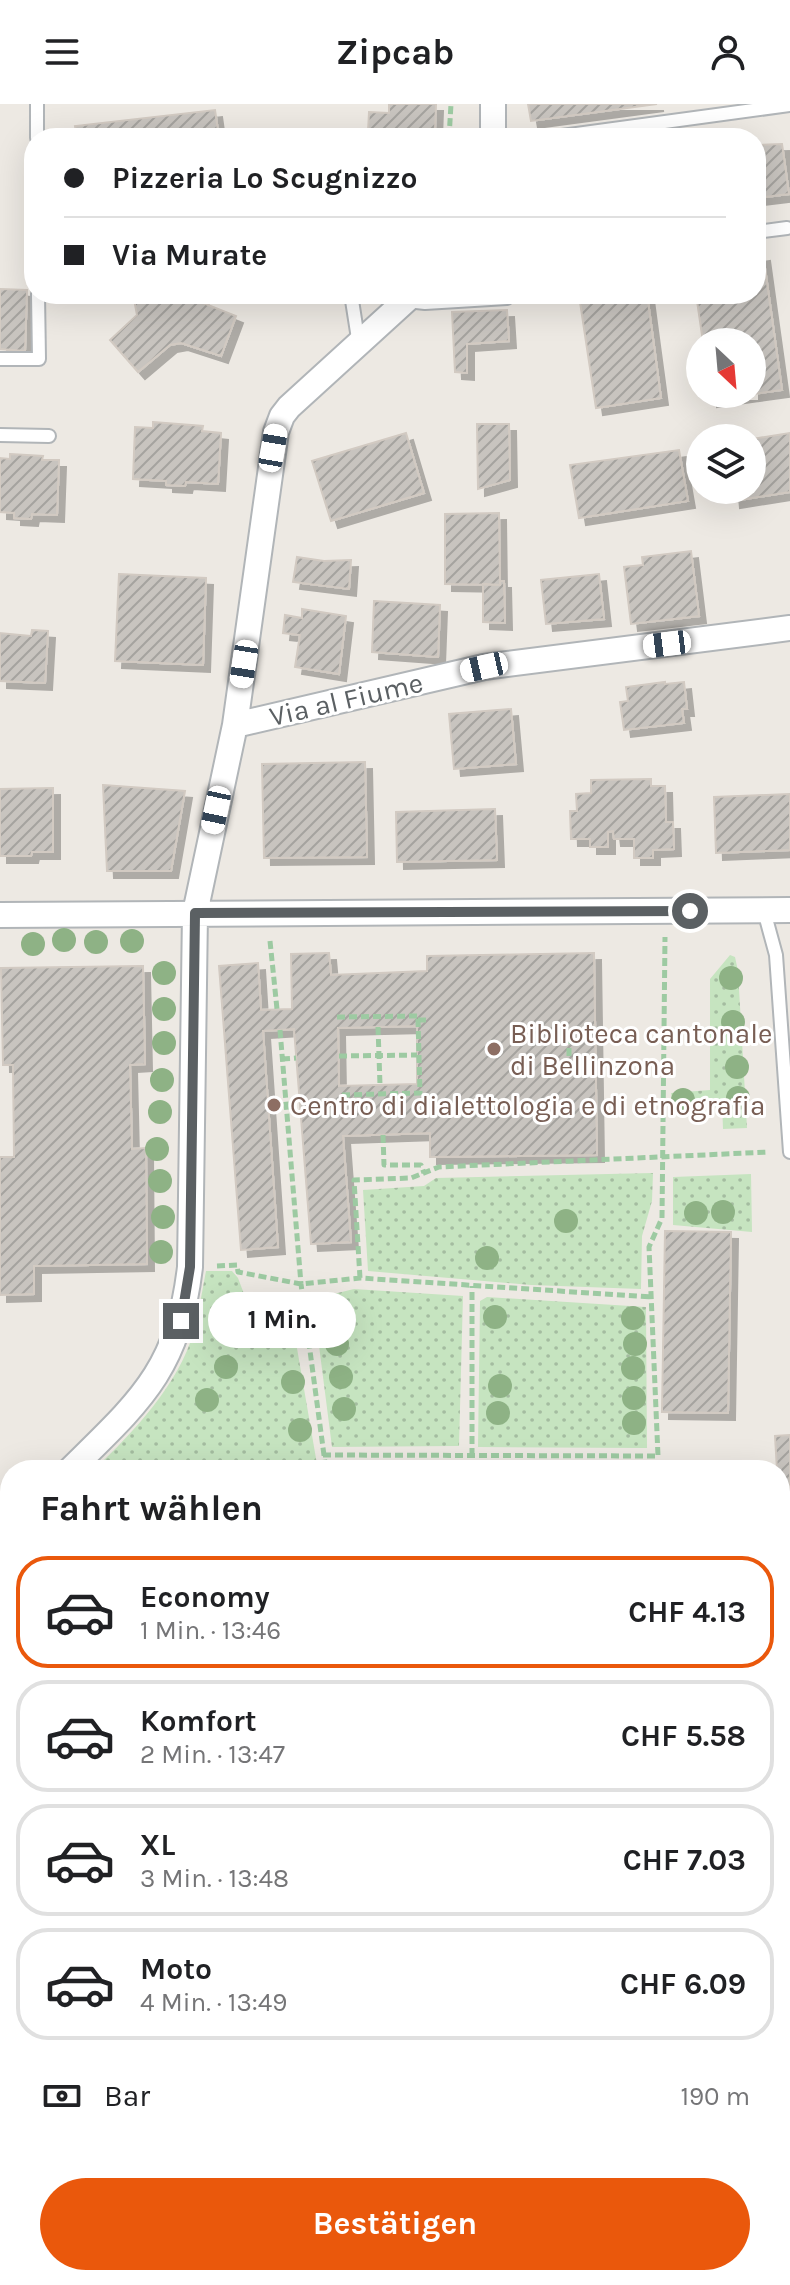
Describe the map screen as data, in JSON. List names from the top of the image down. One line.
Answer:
{"streets":{"street":["Via al Fiume"]},"places":["Biblioteca cantonale di Bellinzona","Centro di dialettologia e di etnografia"],"north":"bottom right","page":{"header":"Zipcab","banner":["Pizzeria Lo Scugnizzo","Via Murate"],"bubble":"1 Min.","heading":"Fahrt wählen","list":[{"name":"Economy","note":"1 Min. · 13:46","value":"CHF 4.13"},{"name":"Komfort","note":"2 Min. · 13:47","value":"CHF 5.58"},{"name":"XL","note":"3 Min. · 13:48","value":"CHF 7.03"},{"name":"Moto","note":"4 Min. · 13:49","value":"CHF 6.09"}],"pay":["Bar","190 m"],"buttons":"Bestätigen"}}
